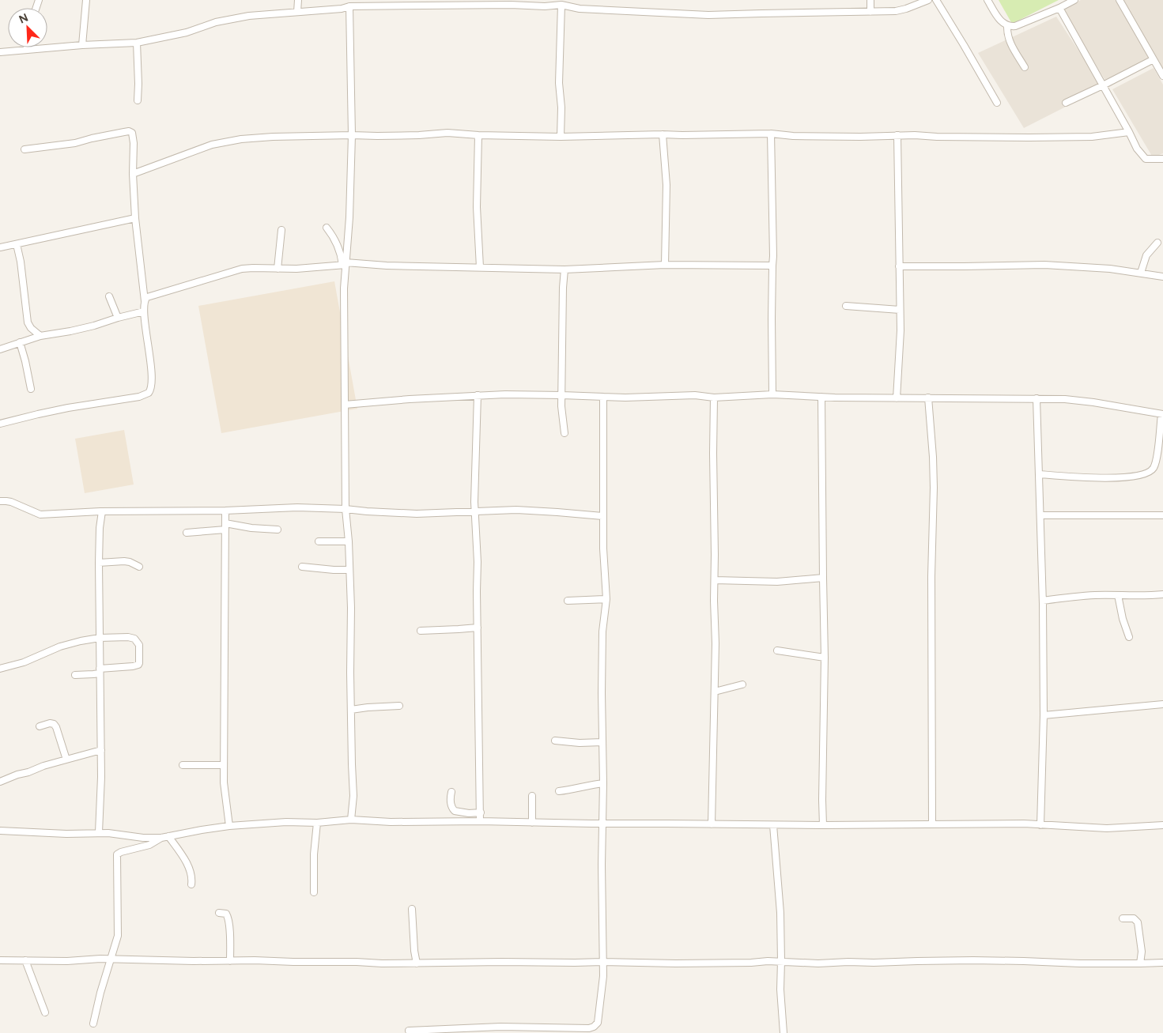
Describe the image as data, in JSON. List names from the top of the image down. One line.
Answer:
{"north":"top left"}
